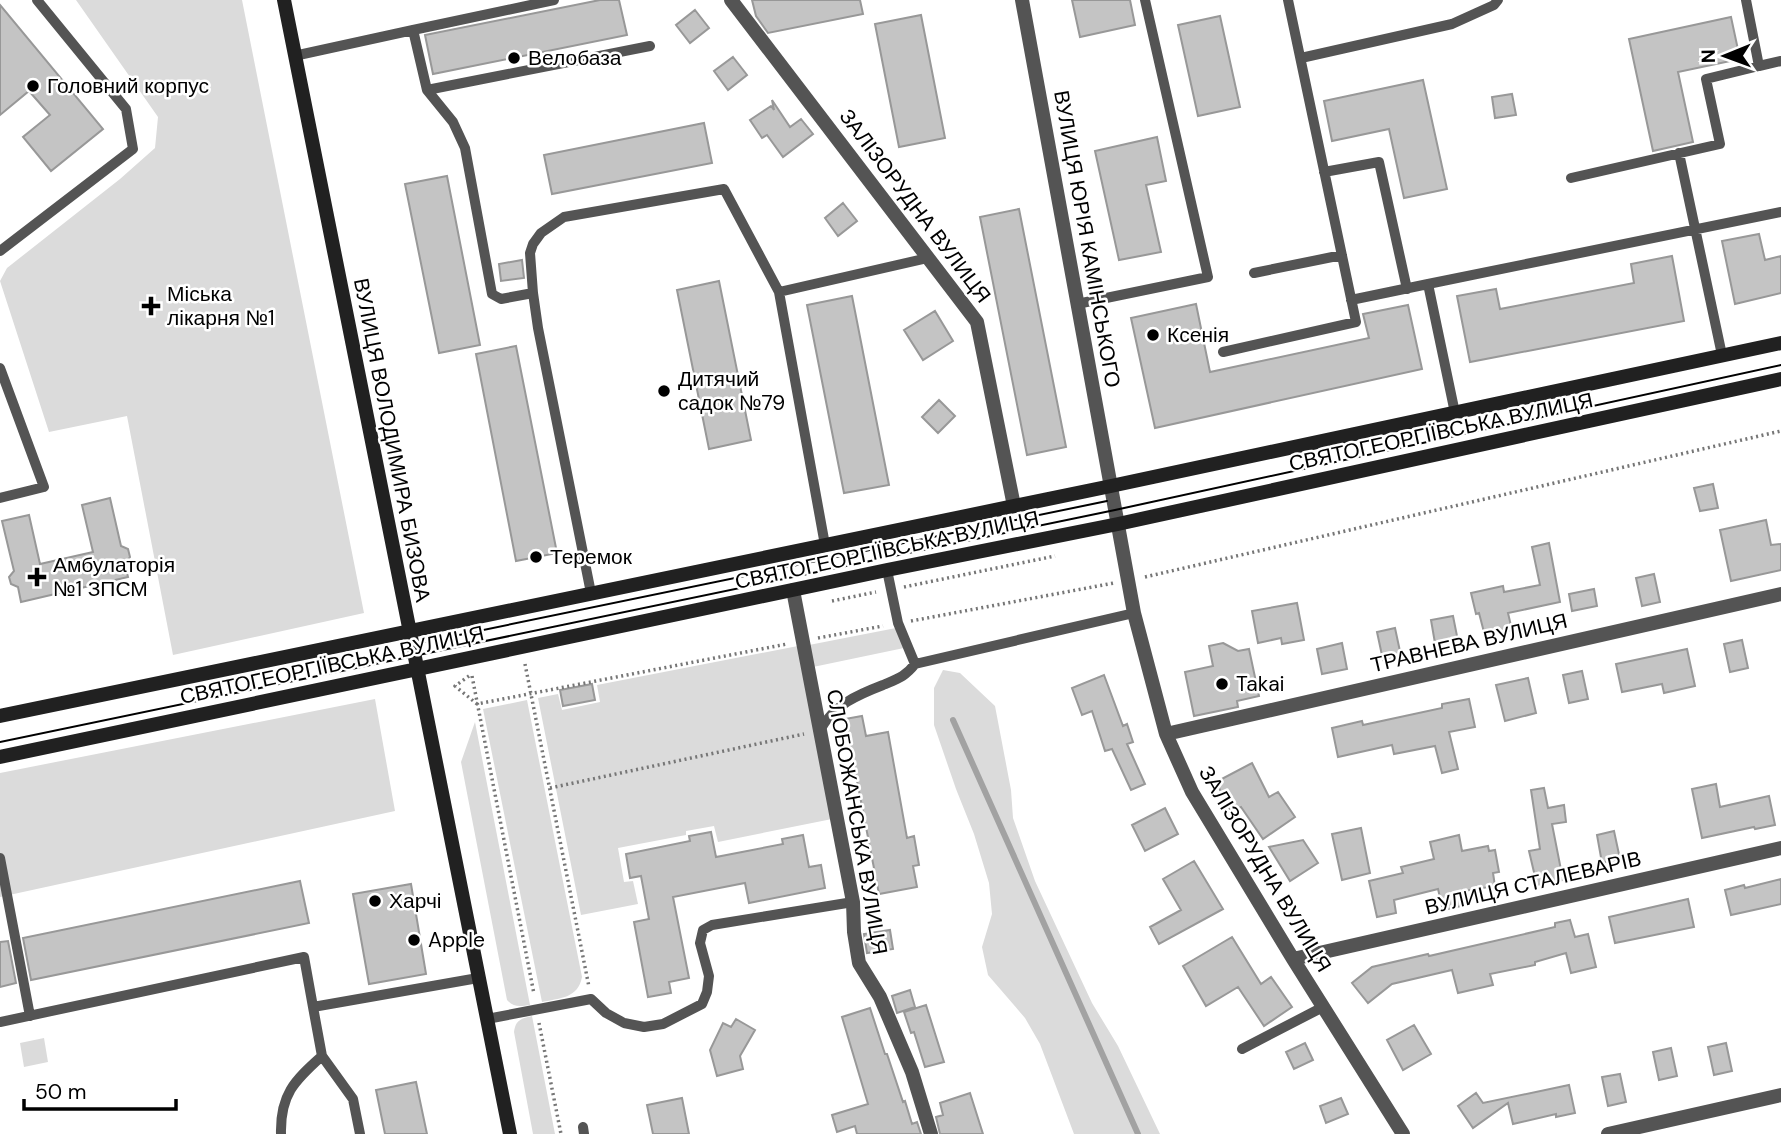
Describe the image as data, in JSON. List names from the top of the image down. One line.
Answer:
{"streets":{"main road":["СВЯТОГЕОРГІЇВСЬКА ВУЛИЦЯ","ВУЛИЦЯ ВОЛОДИМИРА БИЗОВА"],"street":["ЗАЛІЗОРУДНА ВУЛИЦЯ","ВУЛИЦЯ ЮРІЯ КАМІНСЬКОГО","ТРАВНЕВА ВУЛИЦЯ","СЛОБОЖАНСЬКА ВУЛИЦЯ","ВУЛИЦЯ СТАЛЕВАРІВ"]},"crossings":[["ЗАЛІЗОРУДНА ВУЛИЦЯ","ВУЛИЦЯ ЮРІЯ КАМІНСЬКОГО"],["ЗАЛІЗОРУДНА ВУЛИЦЯ","СВЯТОГЕОРГІЇВСЬКА ВУЛИЦЯ"],["ЗАЛІЗОРУДНА ВУЛИЦЯ","ТРАВНЕВА ВУЛИЦЯ"],["ЗАЛІЗОРУДНА ВУЛИЦЯ","ВУЛИЦЯ СТАЛЕВАРІВ"],["ВУЛИЦЯ ЮРІЯ КАМІНСЬКОГО","СВЯТОГЕОРГІЇВСЬКА ВУЛИЦЯ"],["СВЯТОГЕОРГІЇВСЬКА ВУЛИЦЯ","ВУЛИЦЯ ВОЛОДИМИРА БИЗОВА"],["СВЯТОГЕОРГІЇВСЬКА ВУЛИЦЯ","СЛОБОЖАНСЬКА ВУЛИЦЯ"]],"places":{"other":["Велобаза","Головний корпус","Ксенія","Дитячий садок №79","Теремок","Takai","Харчі","Apple"],"health":["Міська лікарня №1","Амбулаторія №1 ЗПСМ"]},"scale_bar":"50 m","north":"left"}
